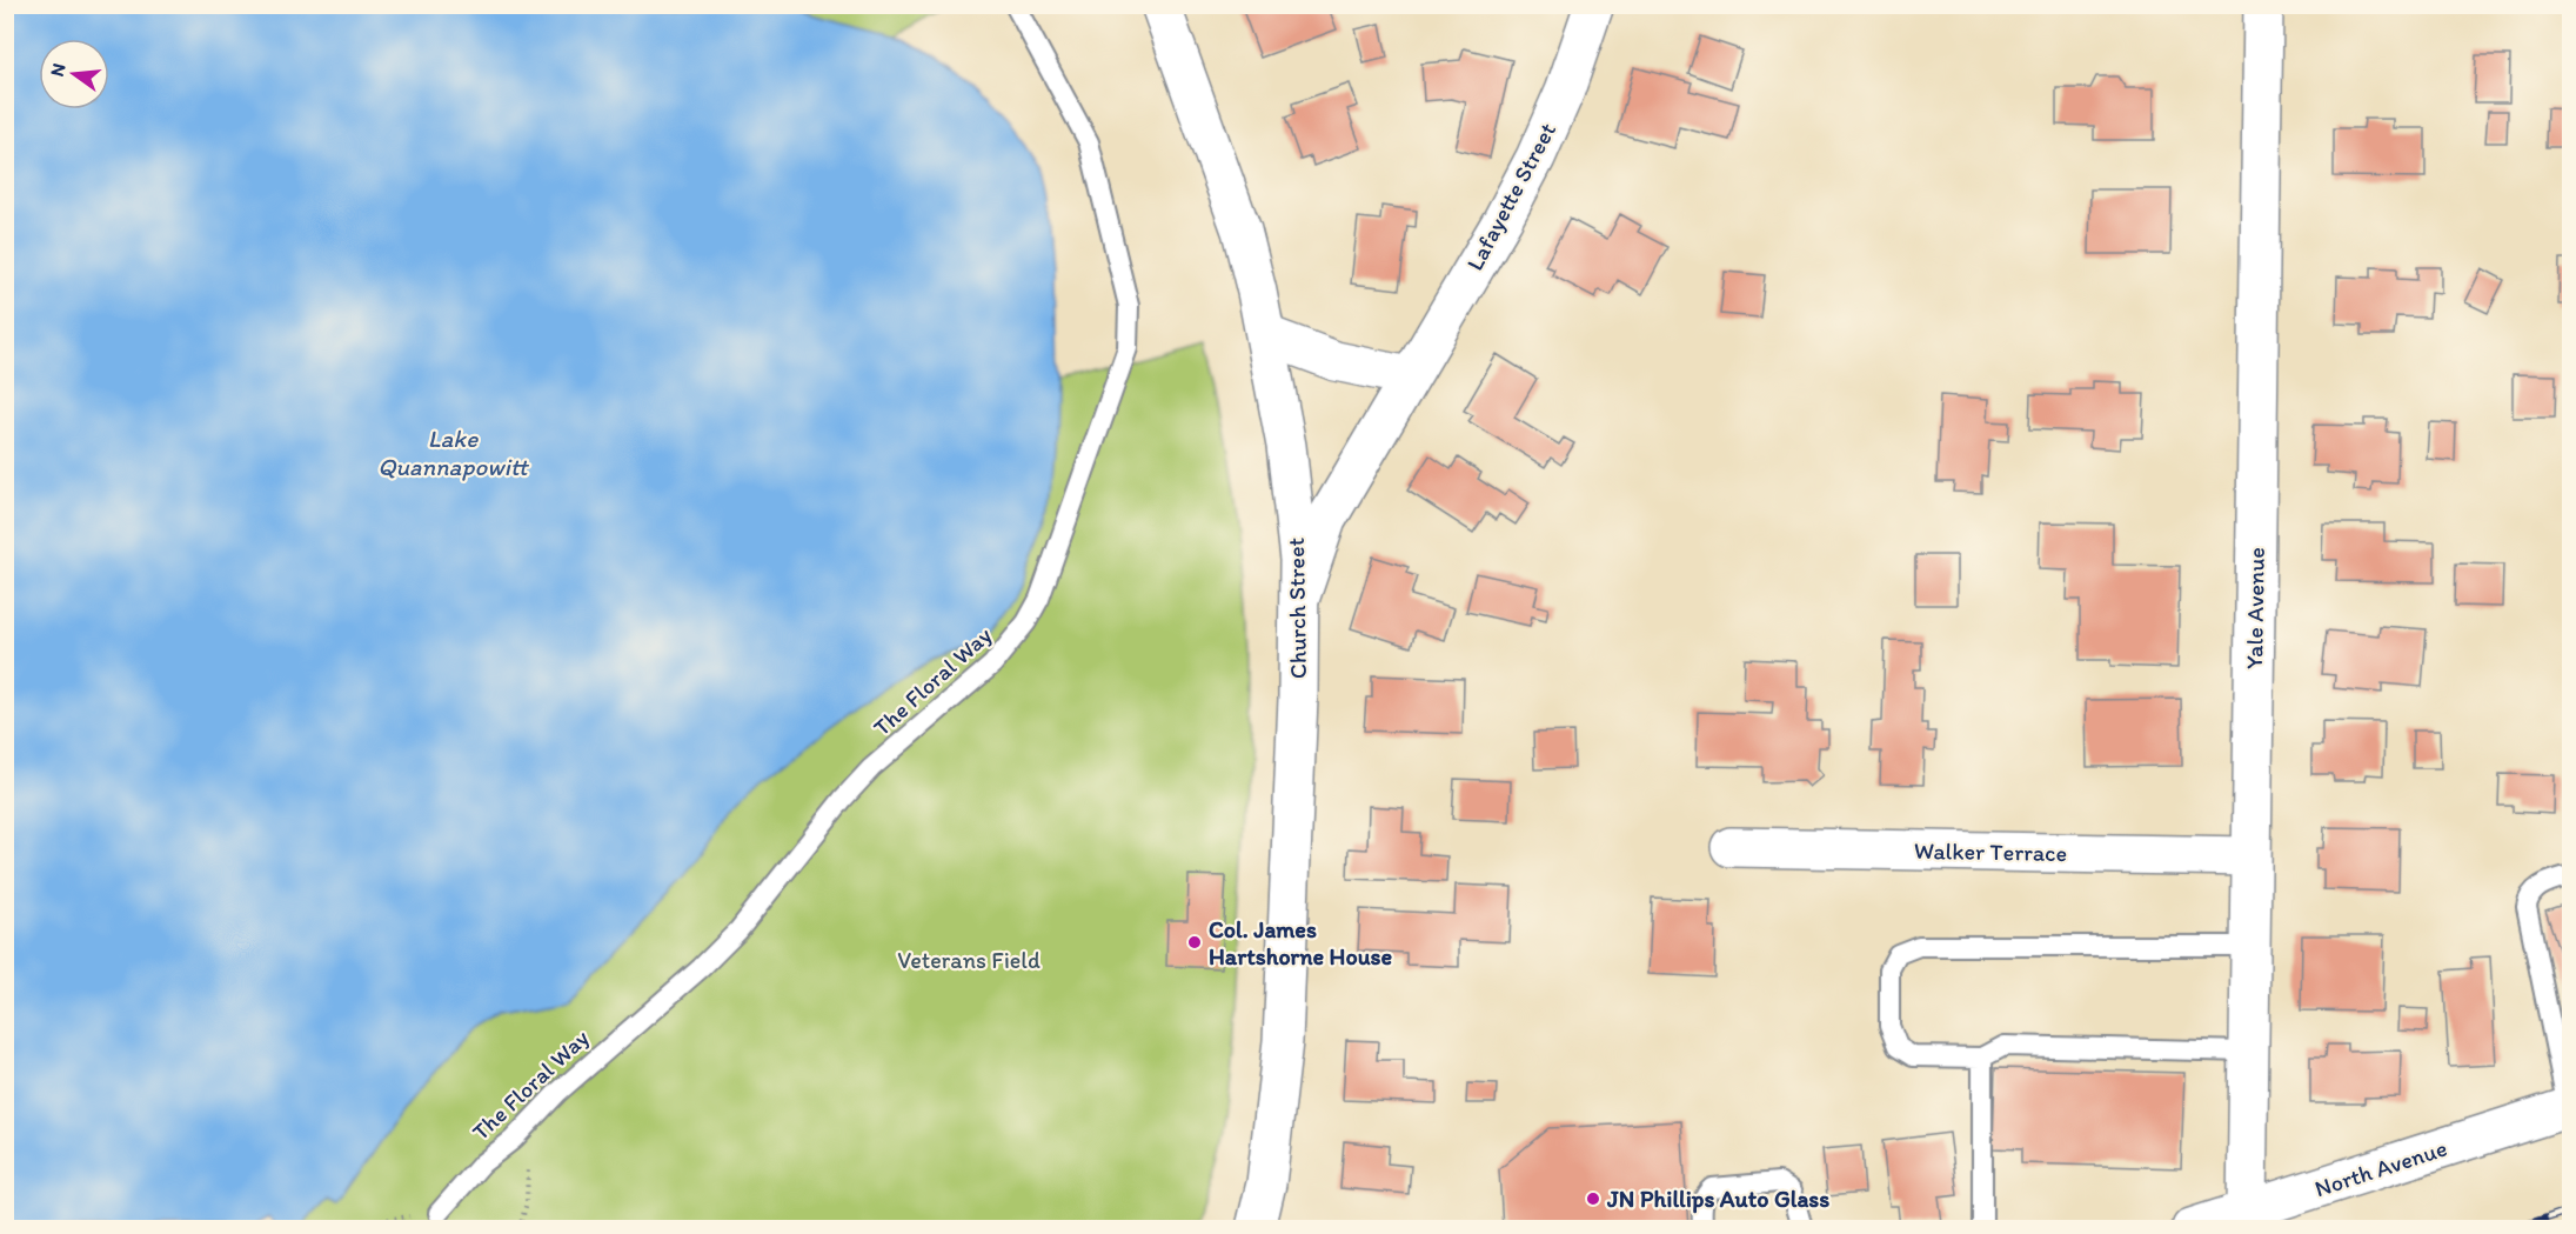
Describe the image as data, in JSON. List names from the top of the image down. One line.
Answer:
{"streets":{"street":["Lafayette Street","Church Street","Yale Avenue","Walker Terrace","North Avenue"],"lane":["The Floral Way"]},"crossings":[["Lafayette Street","Church Street"],["Yale Avenue","Walker Terrace"],["Yale Avenue","North Avenue"]],"water":["Lake Quannapowitt"],"parks":["Veterans Field"],"places":["Col. James Hartshorne House","JN Phillips Auto Glass"],"north":"left"}
